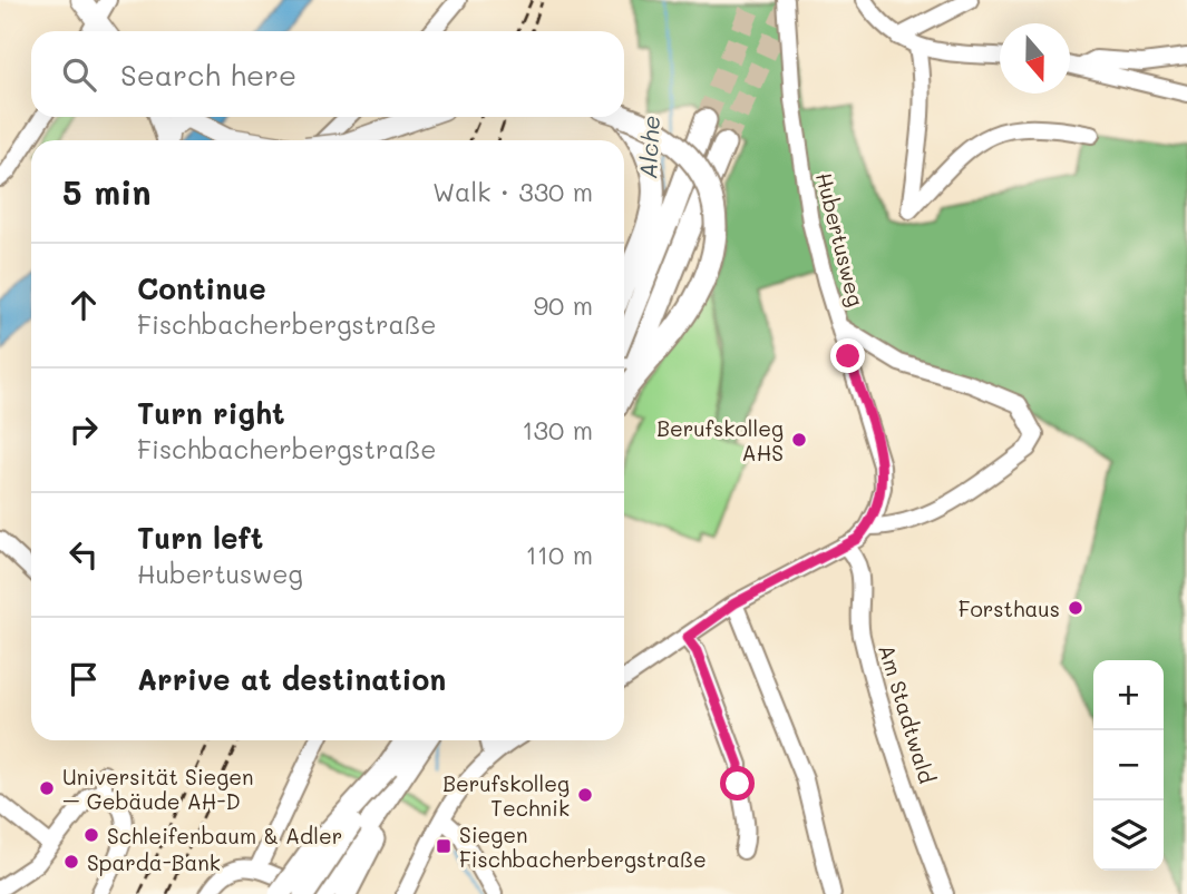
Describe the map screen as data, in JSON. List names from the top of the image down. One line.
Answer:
{"streets":{"street":["Hubertusweg","Am Stadtwald"]},"water":["Alche"],"places":{"other":["Berufskolleg AHS","Forsthaus","Universität Siegen – Gebäude AH-D","Berufskolleg Technik","Schleifenbaum & Adler","Sparda-Bank"],"transit":["Siegen Fischbacherbergstraße"]},"north":"bottom","page":{"search":"Search here","heading":["5 min","Walk · 330 m"],"list":[["Continue","Fischbacherbergstraße","90 m"],["Turn right","Fischbacherbergstraße","130 m"],["Turn left","Hubertusweg","110 m"],"Arrive at destination"],"map_buttons":["+","−"]}}
